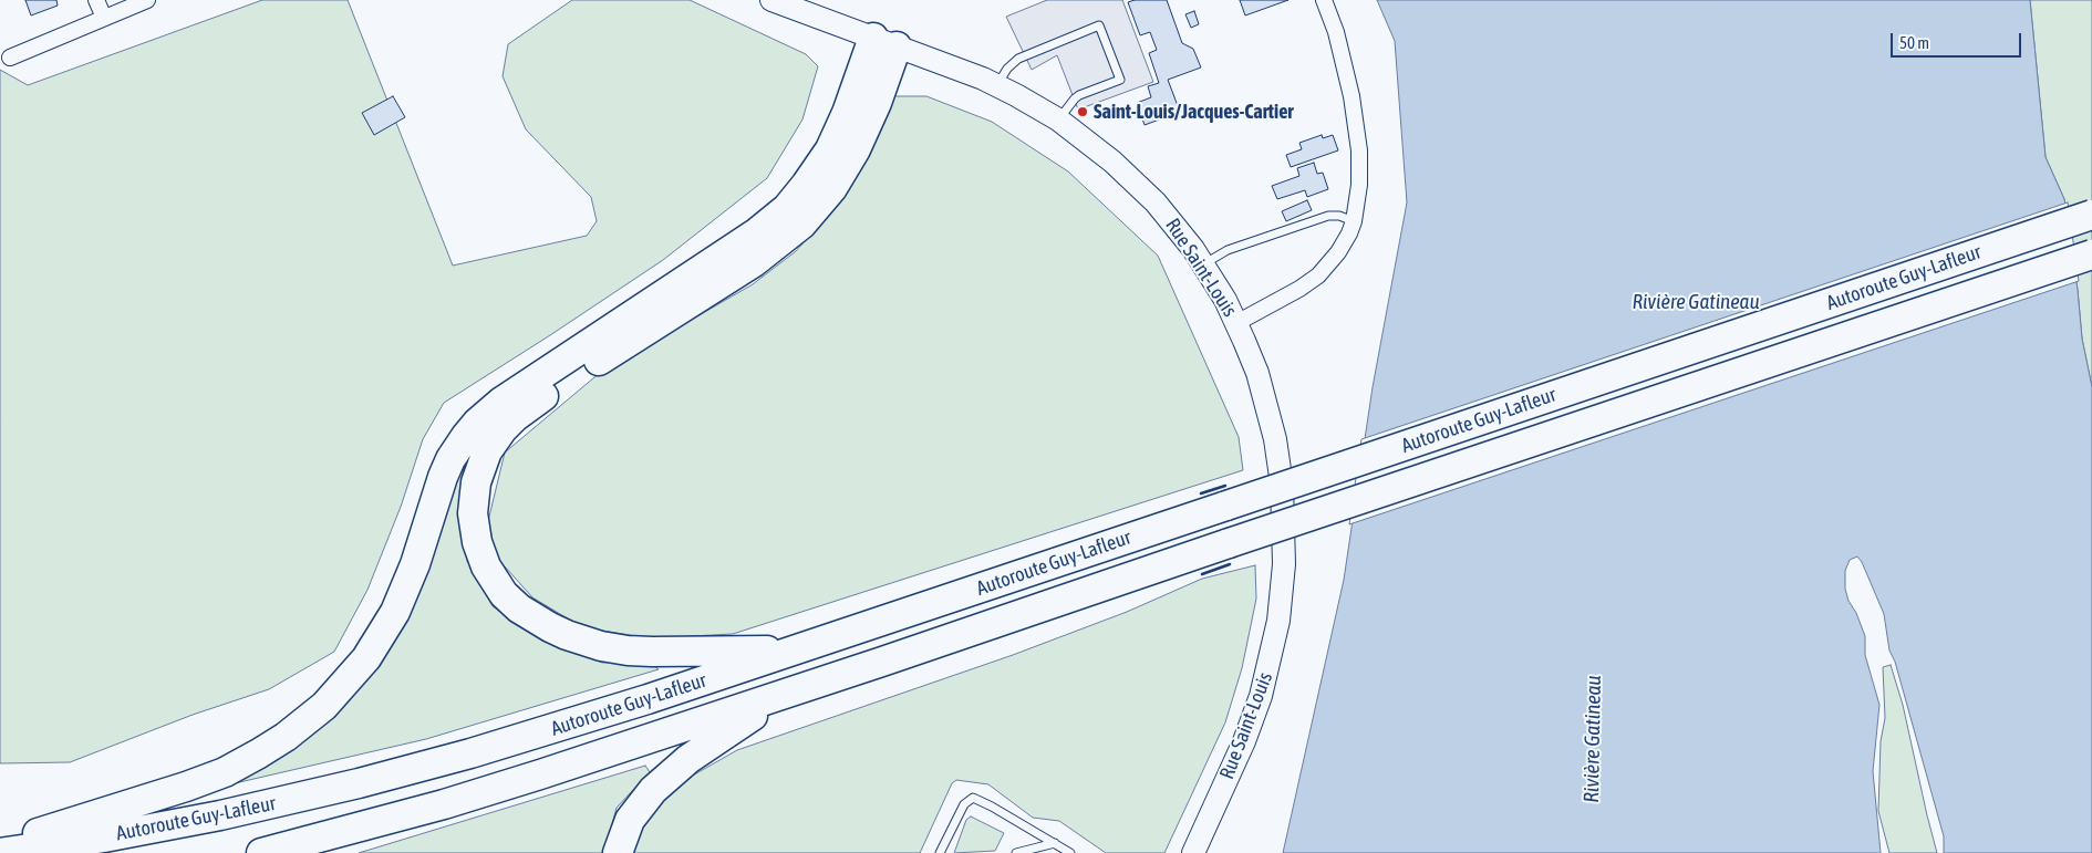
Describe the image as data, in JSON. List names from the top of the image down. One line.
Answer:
{"streets":{"highway":["Autoroute Guy-Lafleur"],"main road":["Rue Saint-Louis"]},"water":["Rivière Gatineau"],"places":["Saint-Louis/Jacques-Cartier"],"scale_bar":"50 m"}
